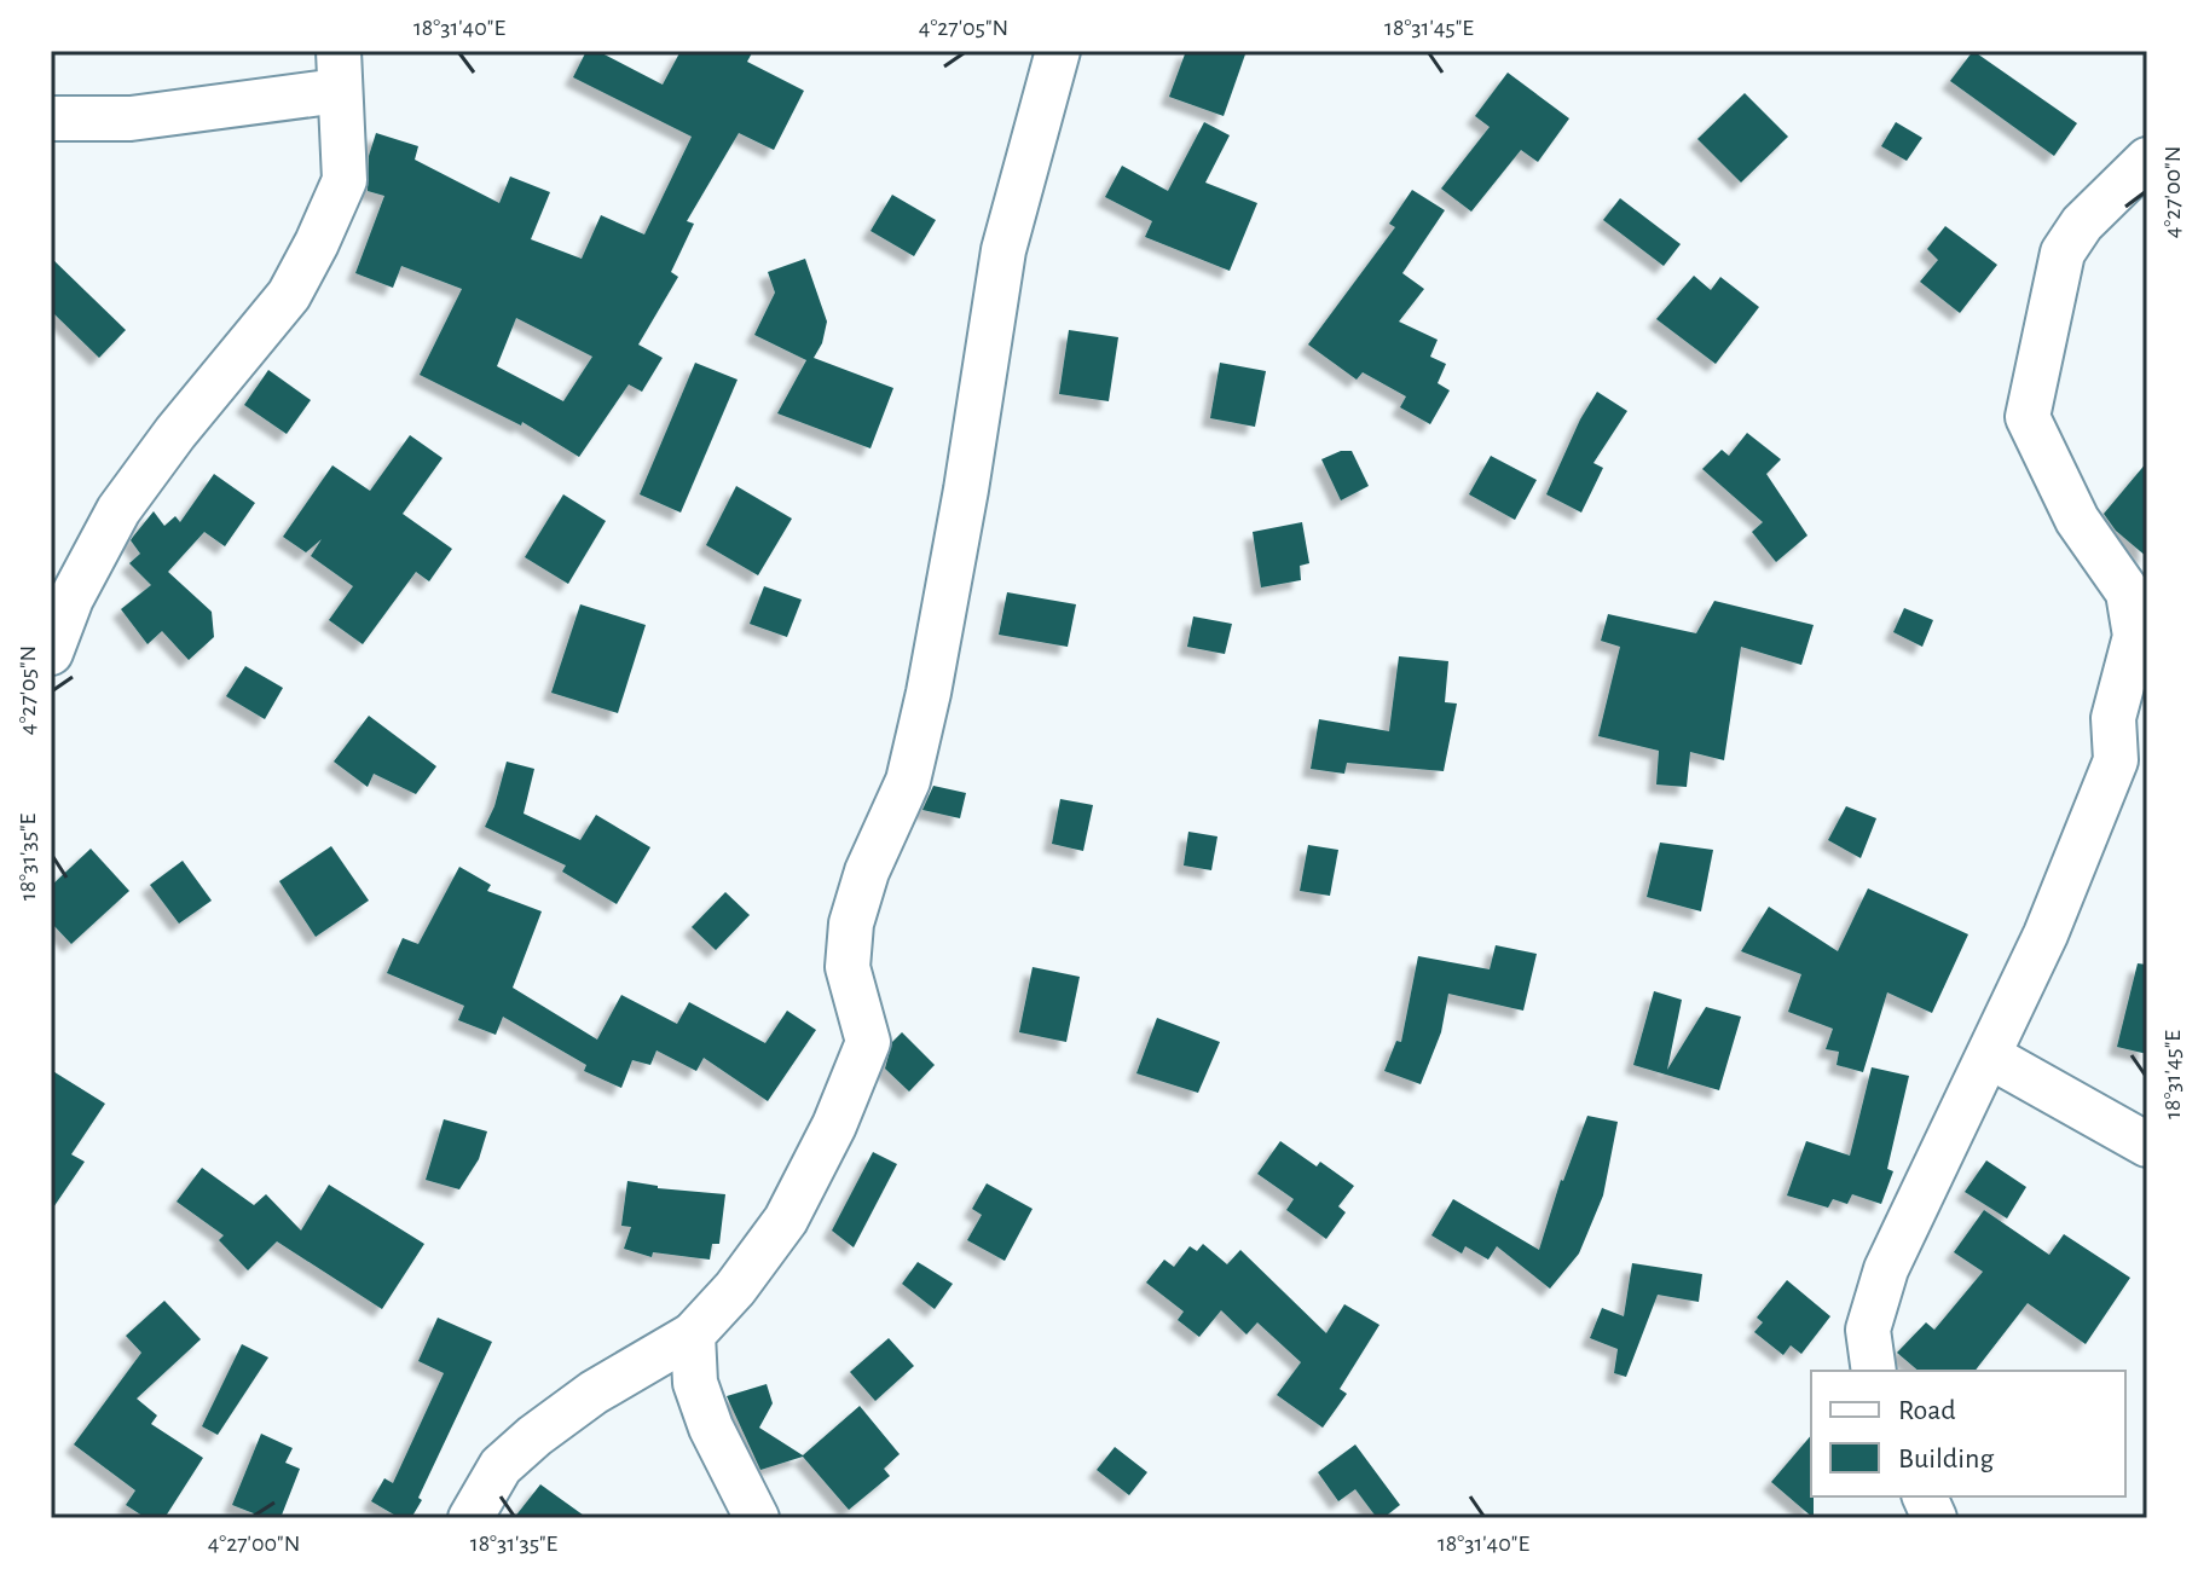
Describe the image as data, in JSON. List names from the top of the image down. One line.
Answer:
{"legend":["Road","Building"],"coordinates":["18°31'40\"E","4°27'05\"N","18°31'45\"E","4°27'00\"N","18°31'35\"E"]}
